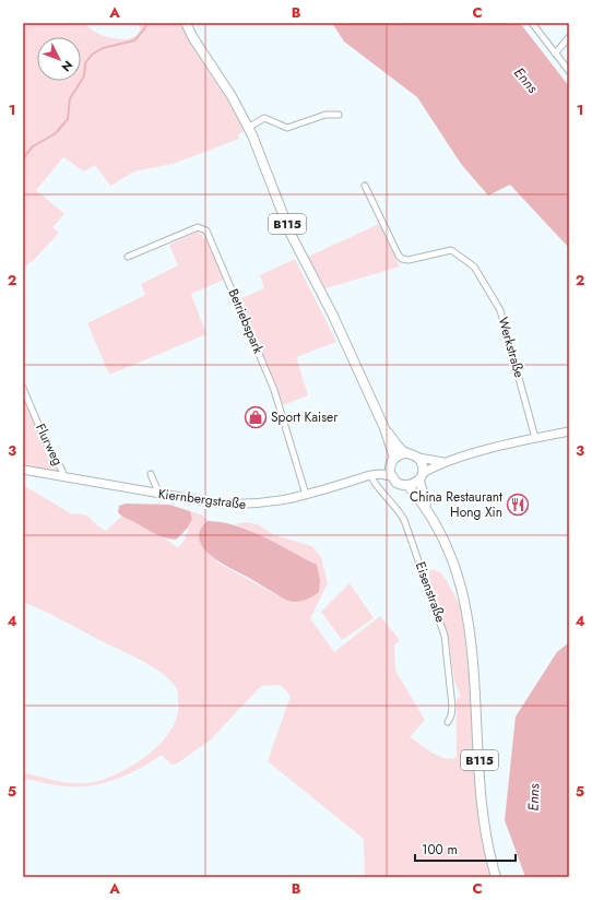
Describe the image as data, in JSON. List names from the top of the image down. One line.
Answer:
{"streets":{"main road":["B115"],"street":["Betriebspark","Werkstraße","Flurweg","Kiernbergstraße","Eisenstraße"]},"crossings":[["B115","Kiernbergstraße"],["Betriebspark","Kiernbergstraße"],["Flurweg","Kiernbergstraße"],["Kiernbergstraße","Eisenstraße"]],"water":["Enns"],"places":{"shop":["Sport Kaiser"],"restaurant":["China Restaurant Hong Xin"]},"scale_bar":"100 m","north":"bottom right","grid":{"columns":["A","B","C"],"rows":["1","2","3","4","5"]}}
